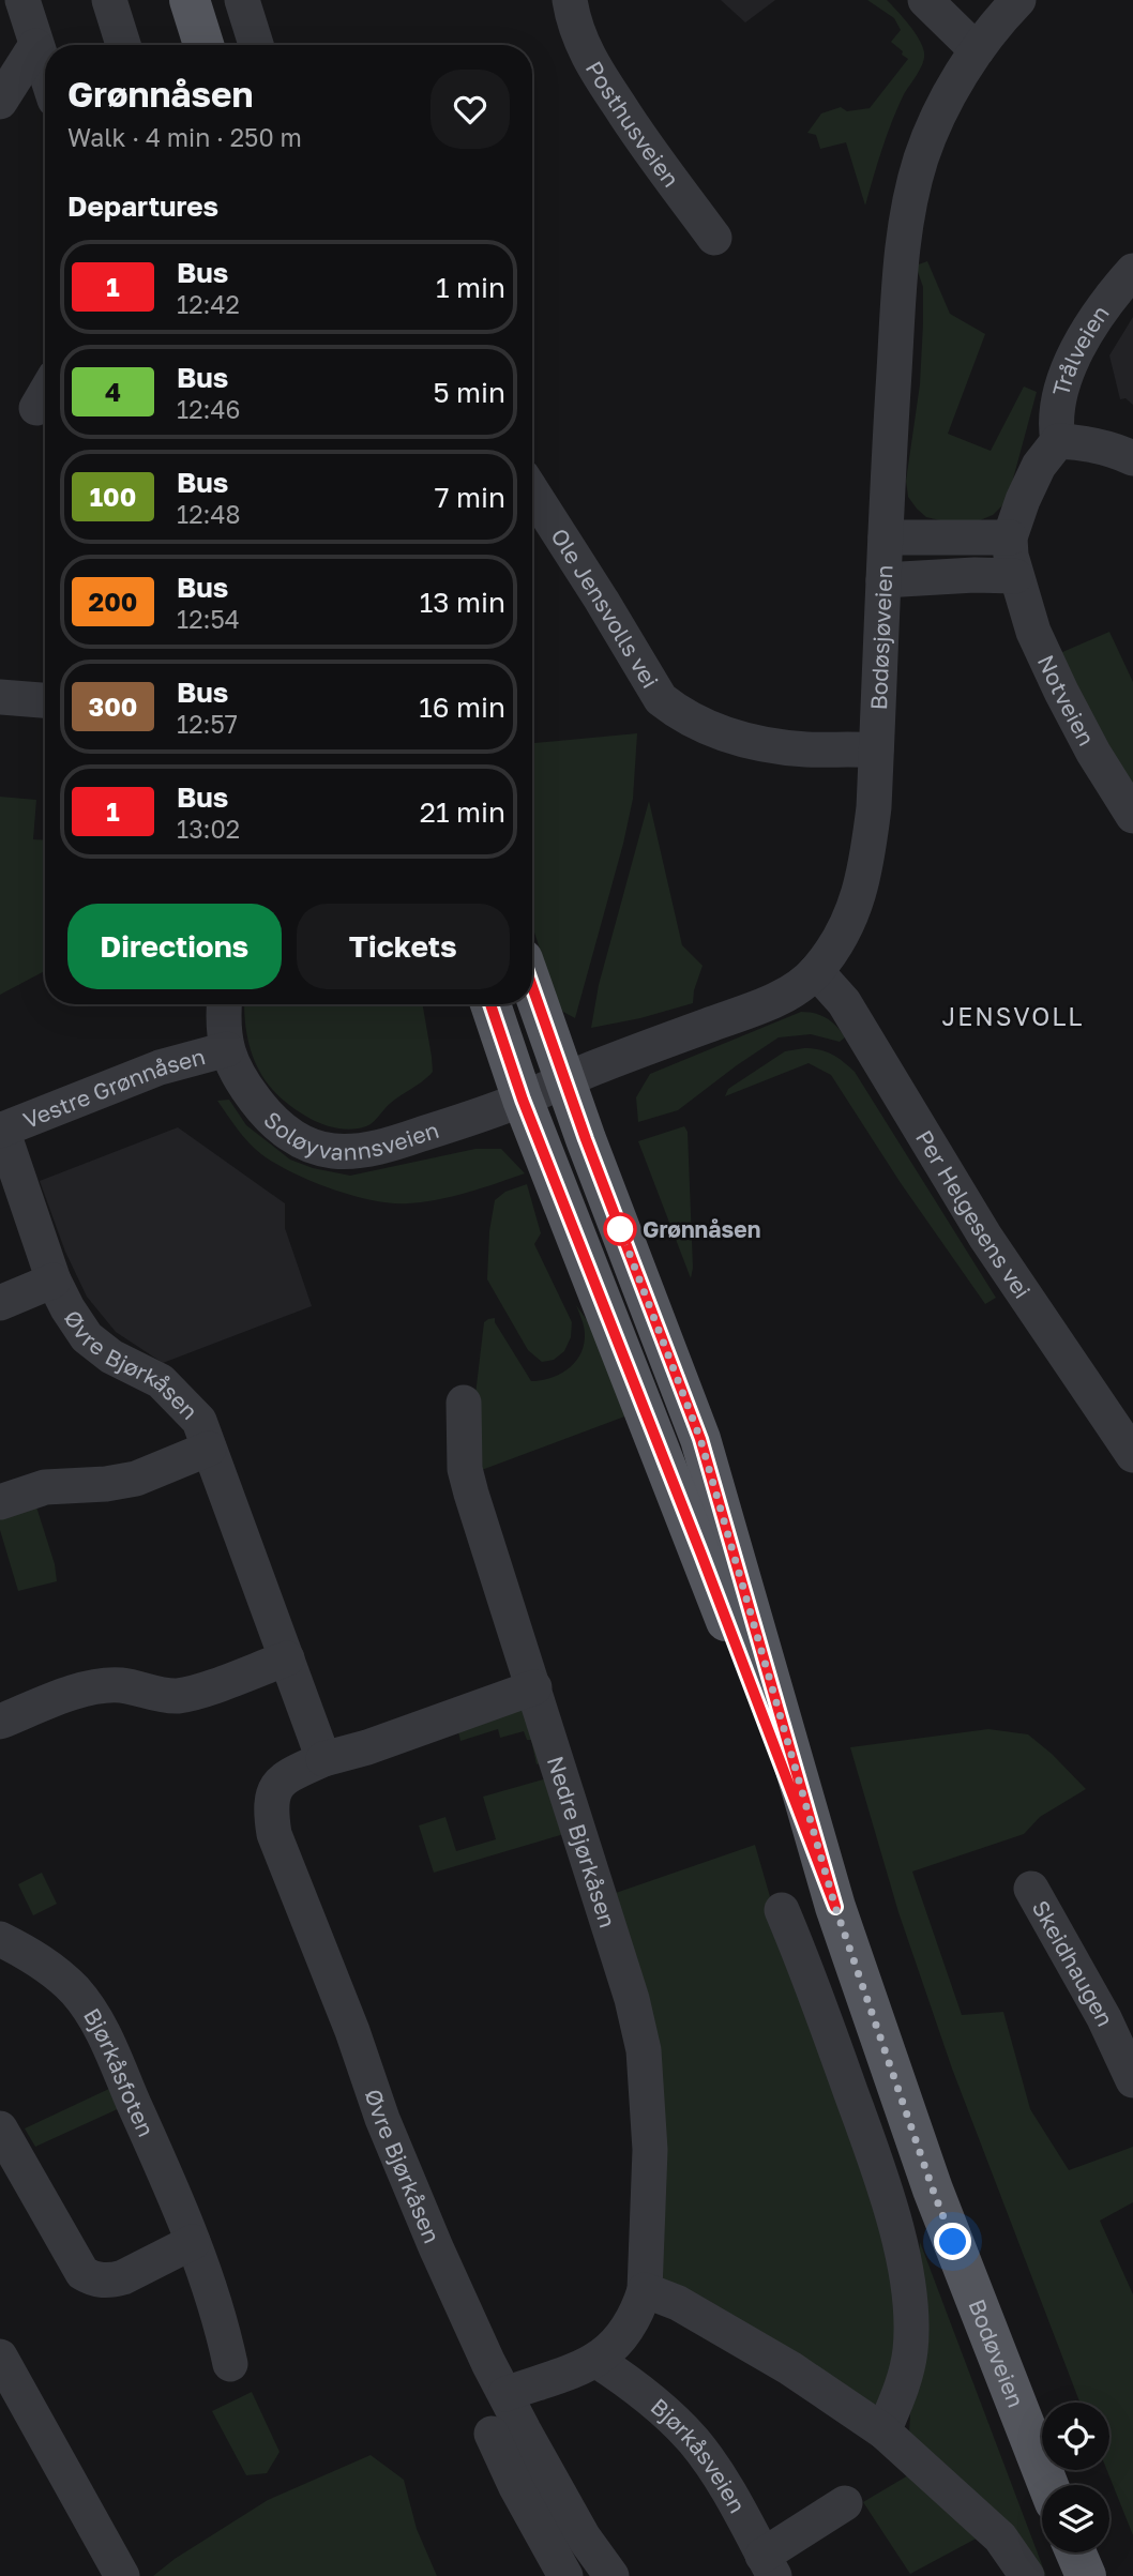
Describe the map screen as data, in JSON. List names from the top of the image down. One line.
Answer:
{"streets":{"main road":["Bodøveien"],"street":["Posthusveien","Trålveien","Ole Jensvolls vei","Bodøsjøveien","Notveien","Vestre Grønnåsen","Soløyvannsveien","Per Helgesens vei","Øvre Bjørkåsen","Nedre Bjørkåsen","Skeidhaugen","Bjørkåsfoten","Bjørkåsveien"]},"crossings":[["Ole Jensvolls vei","Bodøsjøveien"],["Bodøsjøveien","Soløyvannsveien"],["Bodøsjøveien","Per Helgesens vei"],["Bodøsjøveien","Bodøveien"],["Vestre Grønnåsen","Soløyvannsveien"],["Vestre Grønnåsen","Øvre Bjørkåsen"],["Soløyvannsveien","Bodøveien"],["Øvre Bjørkåsen","Nedre Bjørkåsen"],["Nedre Bjørkåsen","Bjørkåsveien"]],"districts":["JENSVOLL"],"places":["Grønnåsen"],"lines":["bus line 1"],"page":{"heading":[["Grønnåsen","Walk · 4 min · 250 m"],"Departures"],"list":[{"mark":"1","name":"Bus","note":"12:42","value":"1 min"},{"mark":"4","name":"Bus","note":"12:46","value":"5 min"},{"mark":"100","name":"Bus","note":"12:48","value":"7 min"},{"mark":"200","name":"Bus","note":"12:54","value":"13 min"},{"mark":"300","name":"Bus","note":"12:57","value":"16 min"},{"mark":"1","name":"Bus","note":"13:02","value":"21 min"}],"buttons":["Directions","Tickets"]}}
